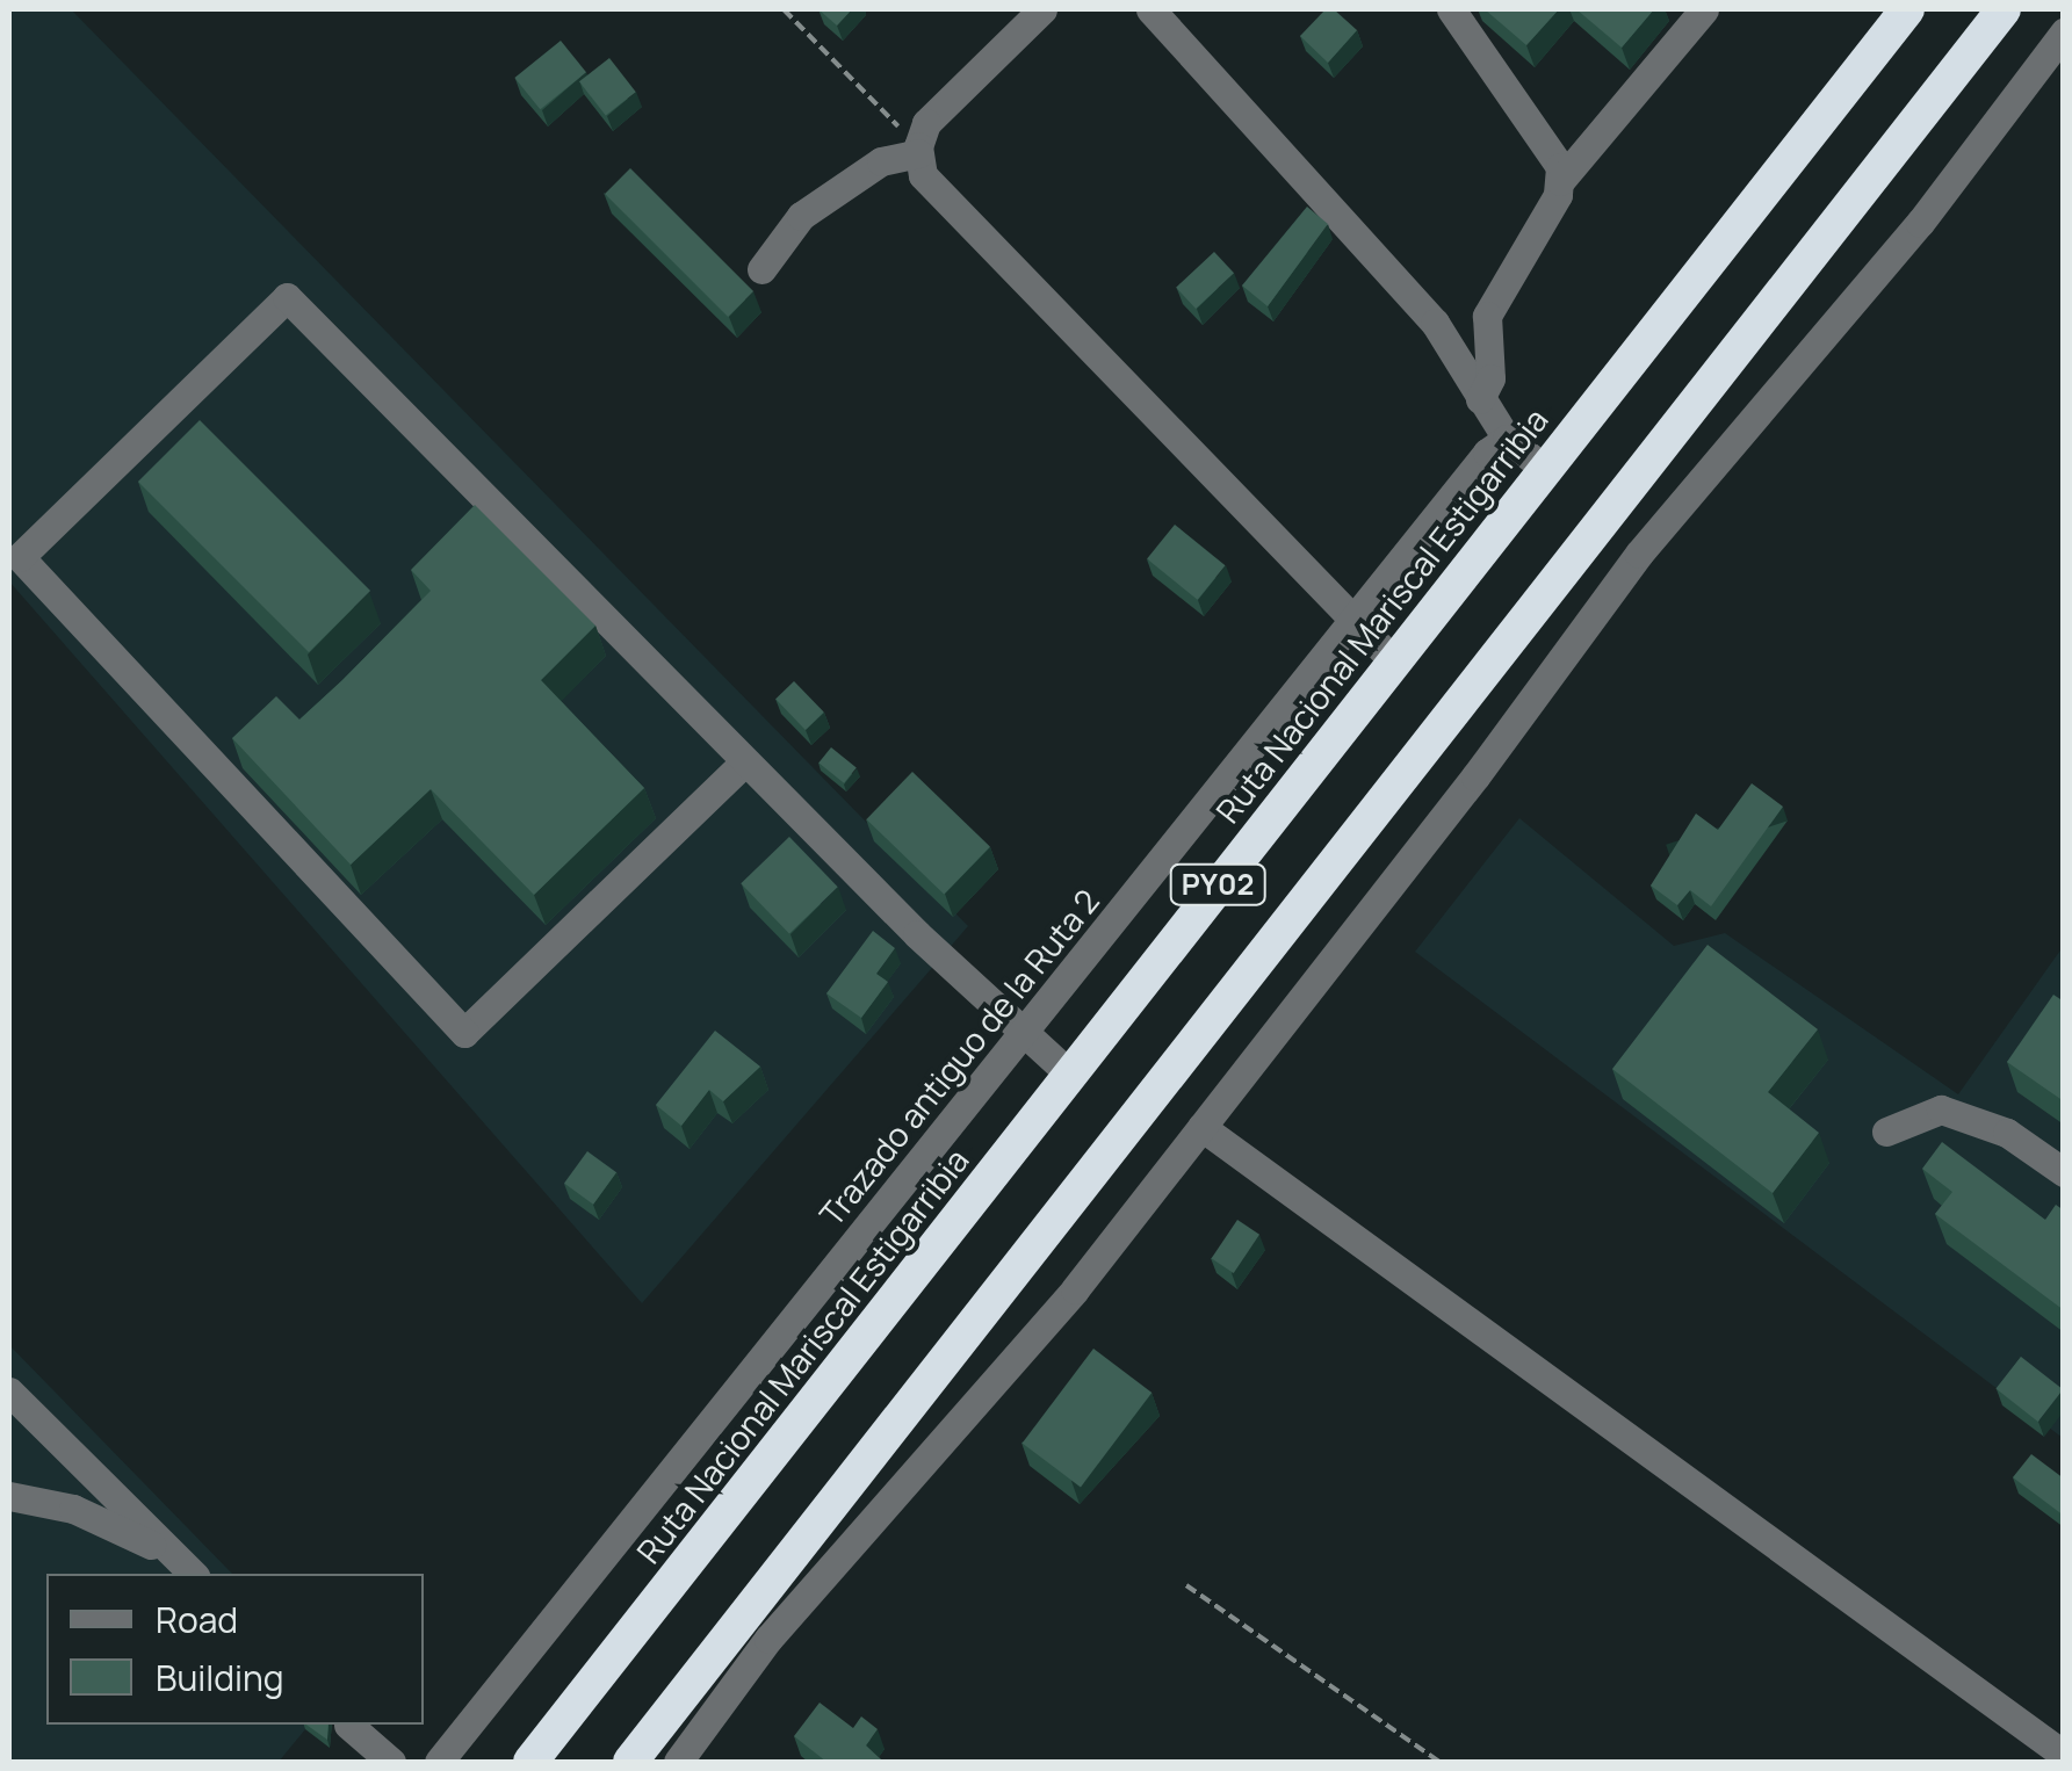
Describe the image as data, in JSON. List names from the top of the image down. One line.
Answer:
{"streets":{"highway":["Ruta Nacional Mariscal Estigarribia","PY02"],"street":["Trazado antiguo de la Ruta 2"]},"legend":["Road","Building"]}
